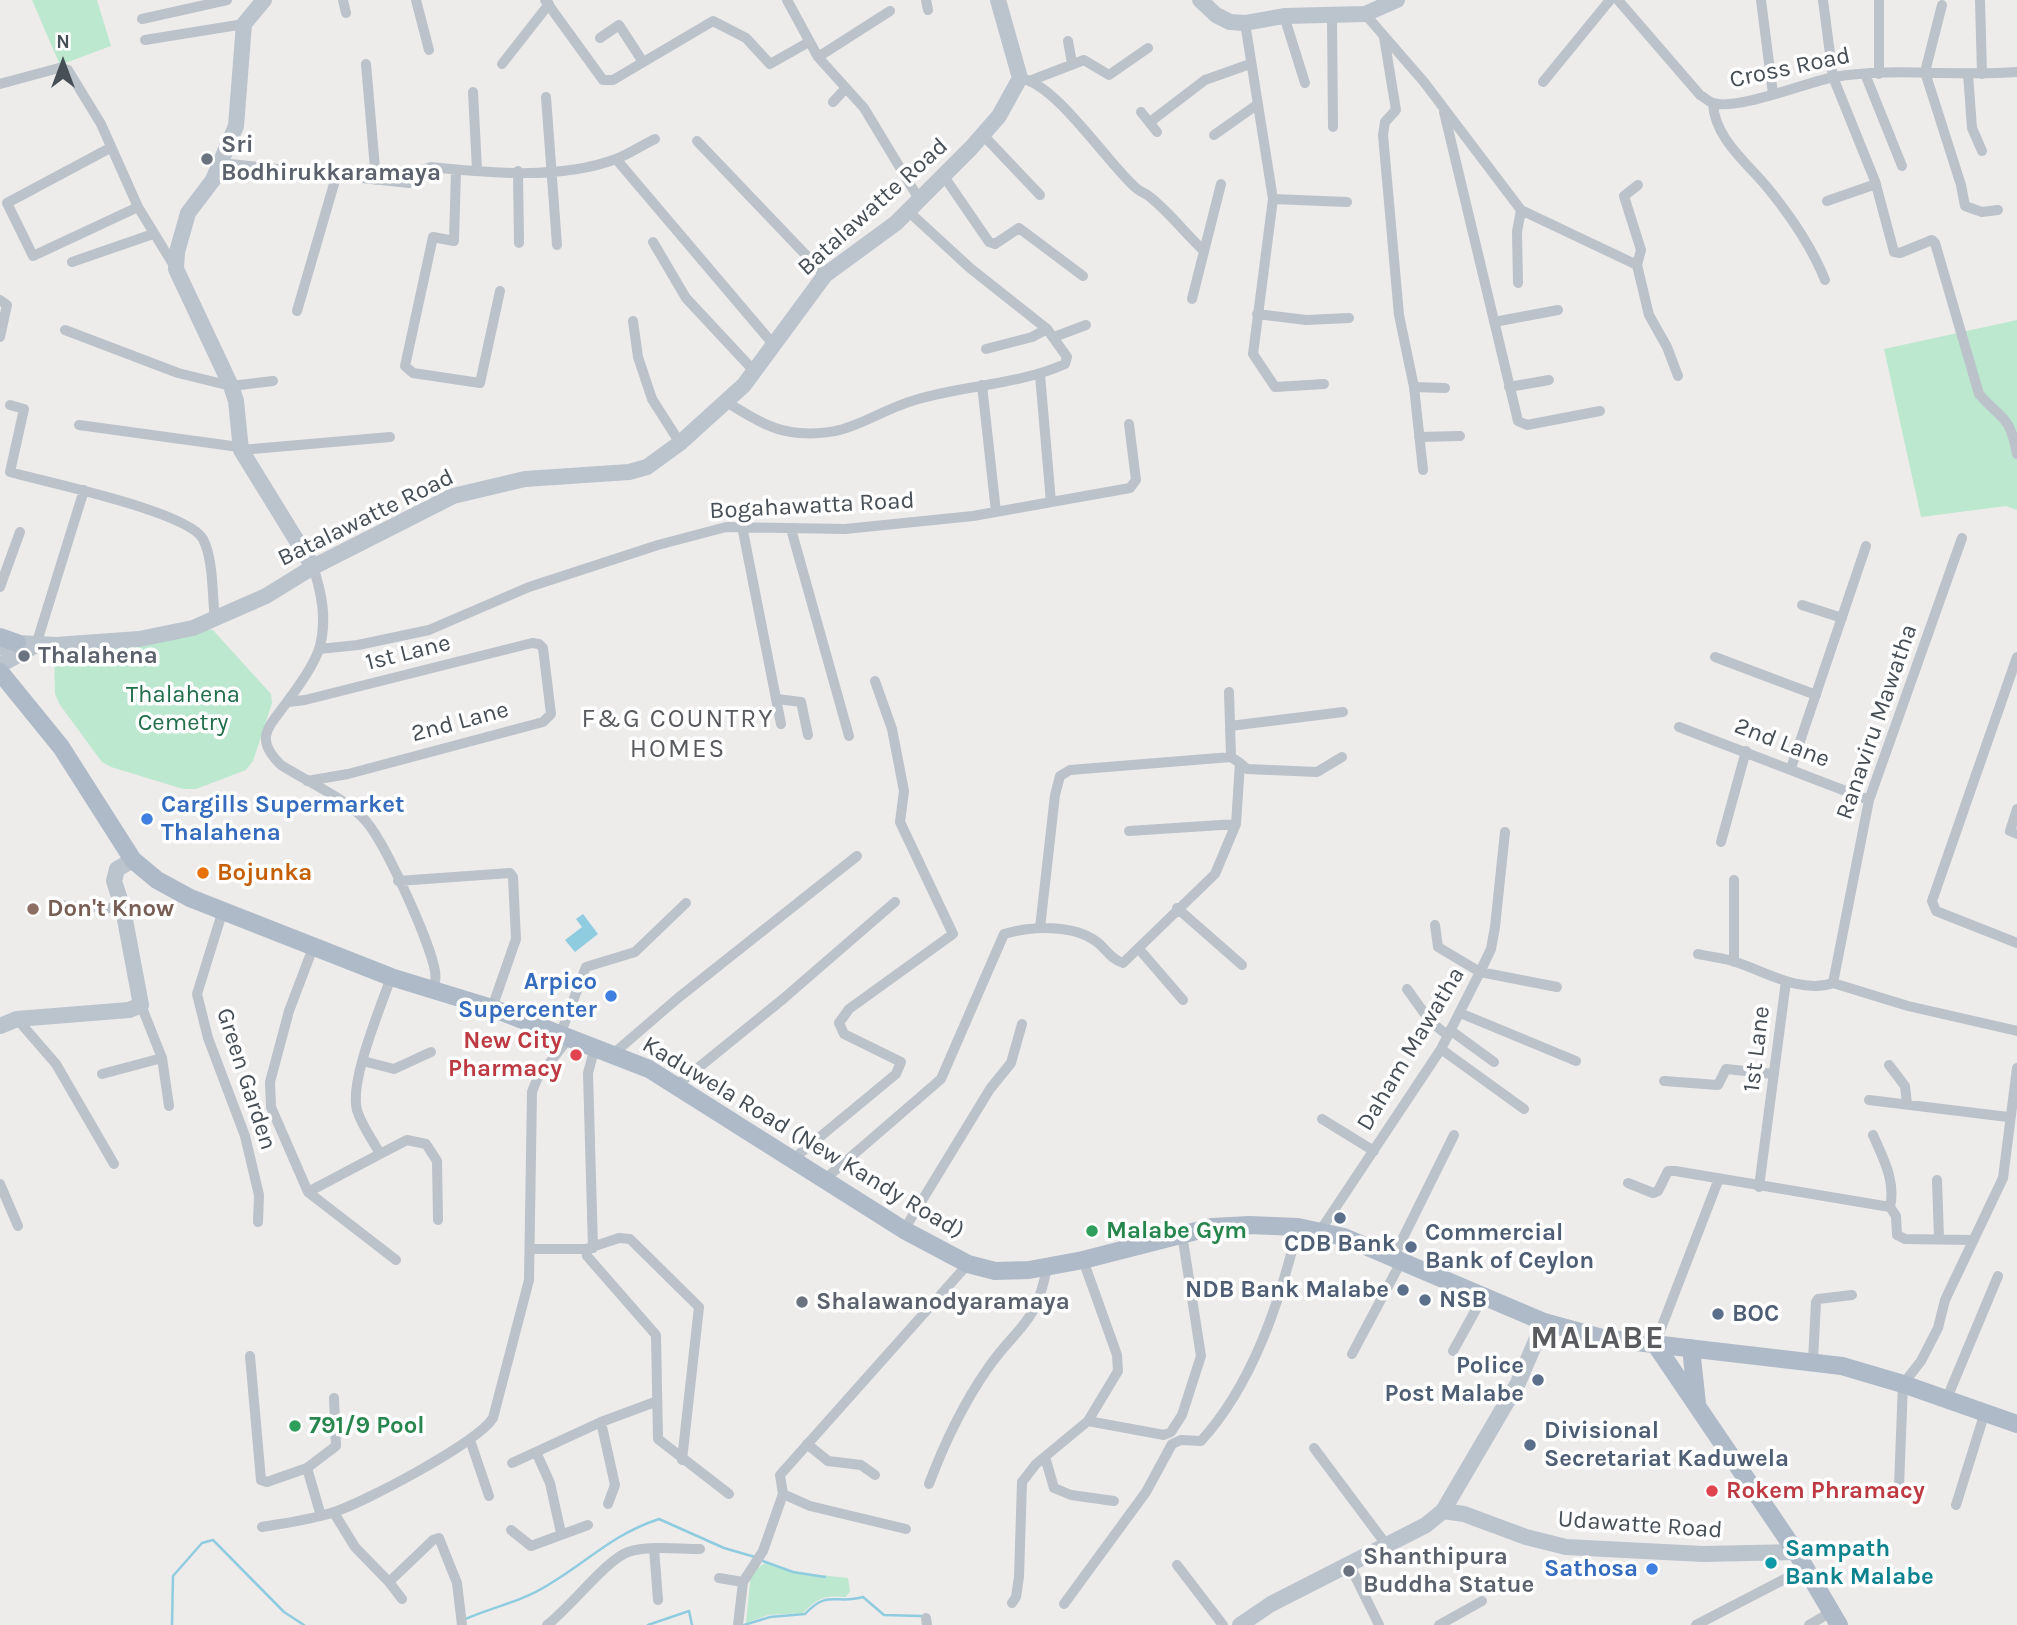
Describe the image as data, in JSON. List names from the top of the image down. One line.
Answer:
{"streets":{"main road":["Kaduwela Road (New Kandy Road)"],"street":["Cross Road","Batalawatte Road","Bogahawatta Road","1st Lane","2nd Lane","Ranaviru Mawatha","Daham Mawatha","Green Garden","Udawatte Road"]},"crossings":[["1st Lane","2nd Lane"],["1st Lane","Ranaviru Mawatha"],["2nd Lane","Ranaviru Mawatha"],["Daham Mawatha","Kaduwela Road (New Kandy Road)"],["Green Garden","Kaduwela Road (New Kandy Road)"]],"districts":["F&G COUNTRY HOMES","MALABE"],"parks":["Thalahena Cemetry"],"places":["Sri Bodhirukkaramaya","Thalahena","Cargills Supermarket Thalahena","Bojunka","Don't Know","Arpico Supercenter","New City Pharmacy","CDB Bank","Malabe Gym","Commercial Bank of Ceylon","NDB Bank Malabe","NSB","Shalawanodyaramaya","BOC","Police Post Malabe","791/9 Pool","Divisional Secretariat Kaduwela","Rokem Phramacy","Sampath Bank Malabe","Sathosa","Shanthipura Buddha Statue"],"north":"top"}
